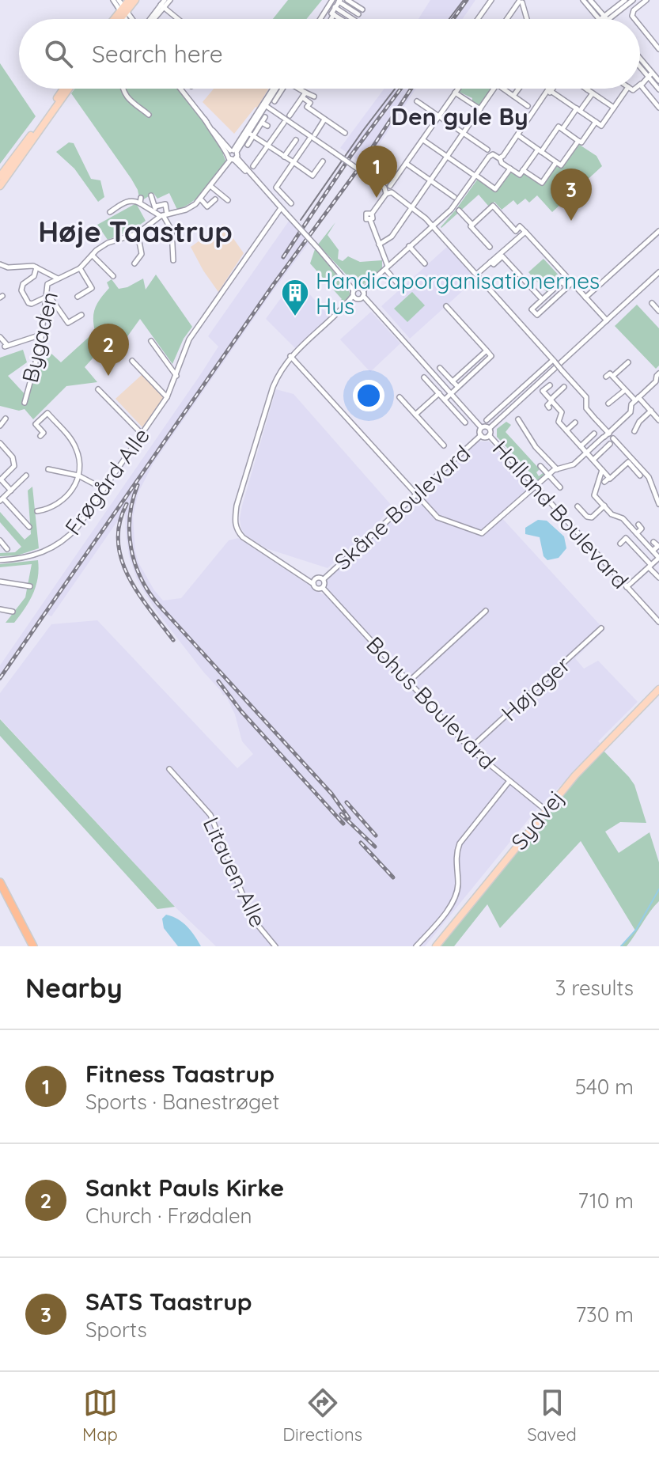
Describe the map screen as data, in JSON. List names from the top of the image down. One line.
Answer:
{"streets":{"main road":["Sydvej"],"street":["Bygaden","Frøgård Alle","Skåne Boulevard","Halland Boulevard","Højager","Bohus Boulevard","Litauen Alle"]},"crossings":[["Bygaden","Halland Boulevard"],["Frøgård Alle","Halland Boulevard"],["Skåne Boulevard","Halland Boulevard"],["Skåne Boulevard","Bohus Boulevard"],["Højager","Bohus Boulevard"],["Bohus Boulevard","Sydvej"]],"districts":["Den gule By","Høje Taastrup"],"places":{"building":["Handicaporganisationernes Hus"]},"page":{"search":"Search here","pins":["1","3","2"],"heading":["Nearby","3 results"],"list":[{"mark":"1","name":"Fitness Taastrup","note":"Sports · Banestrøget","value":"540 m"},{"mark":"2","name":"Sankt Pauls Kirke","note":"Church · Frødalen","value":"710 m"},{"mark":"3","name":"SATS Taastrup","note":"Sports","value":"730 m"}],"nav":["Map","Directions","Saved"]}}
